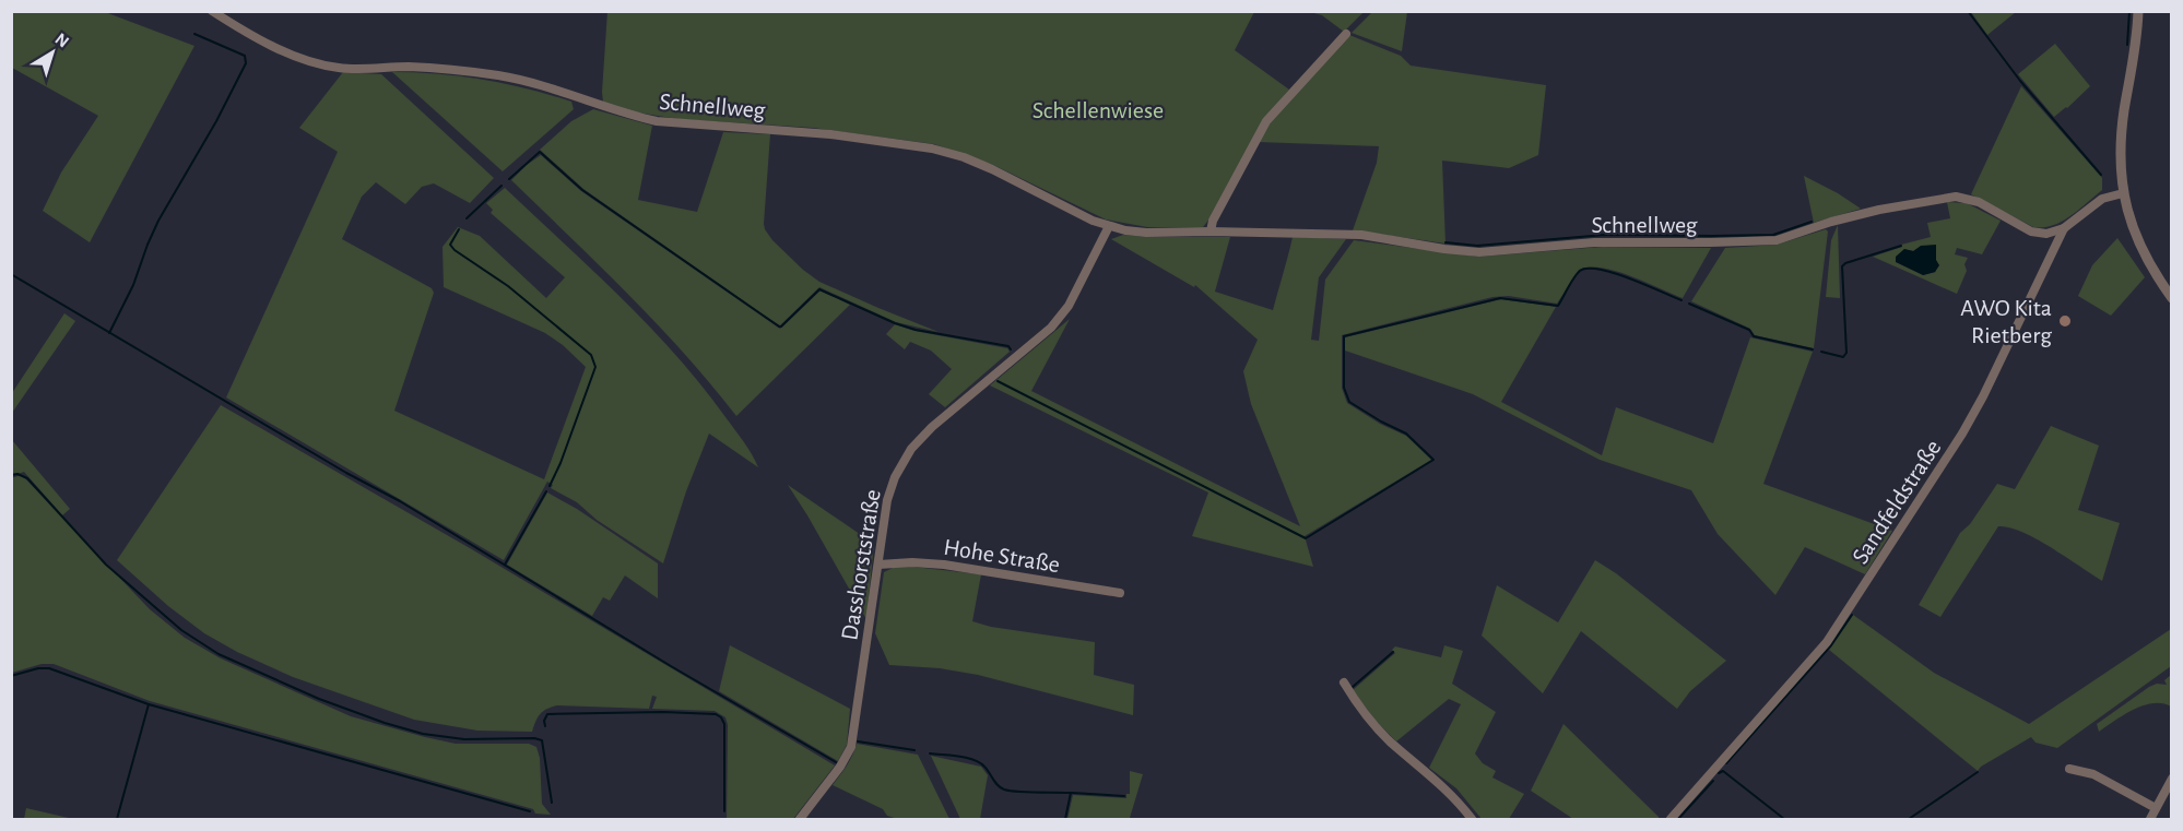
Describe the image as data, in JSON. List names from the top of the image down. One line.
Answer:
{"streets":{"street":["Schnellweg","Sandfeldstraße","Hohe Straße","Dasshorststraße"]},"crossings":[["Schnellweg","Sandfeldstraße"],["Schnellweg","Dasshorststraße"],["Hohe Straße","Dasshorststraße"]],"parks":["Schellenwiese"],"places":["AWO Kita Rietberg"],"north":"top right"}
